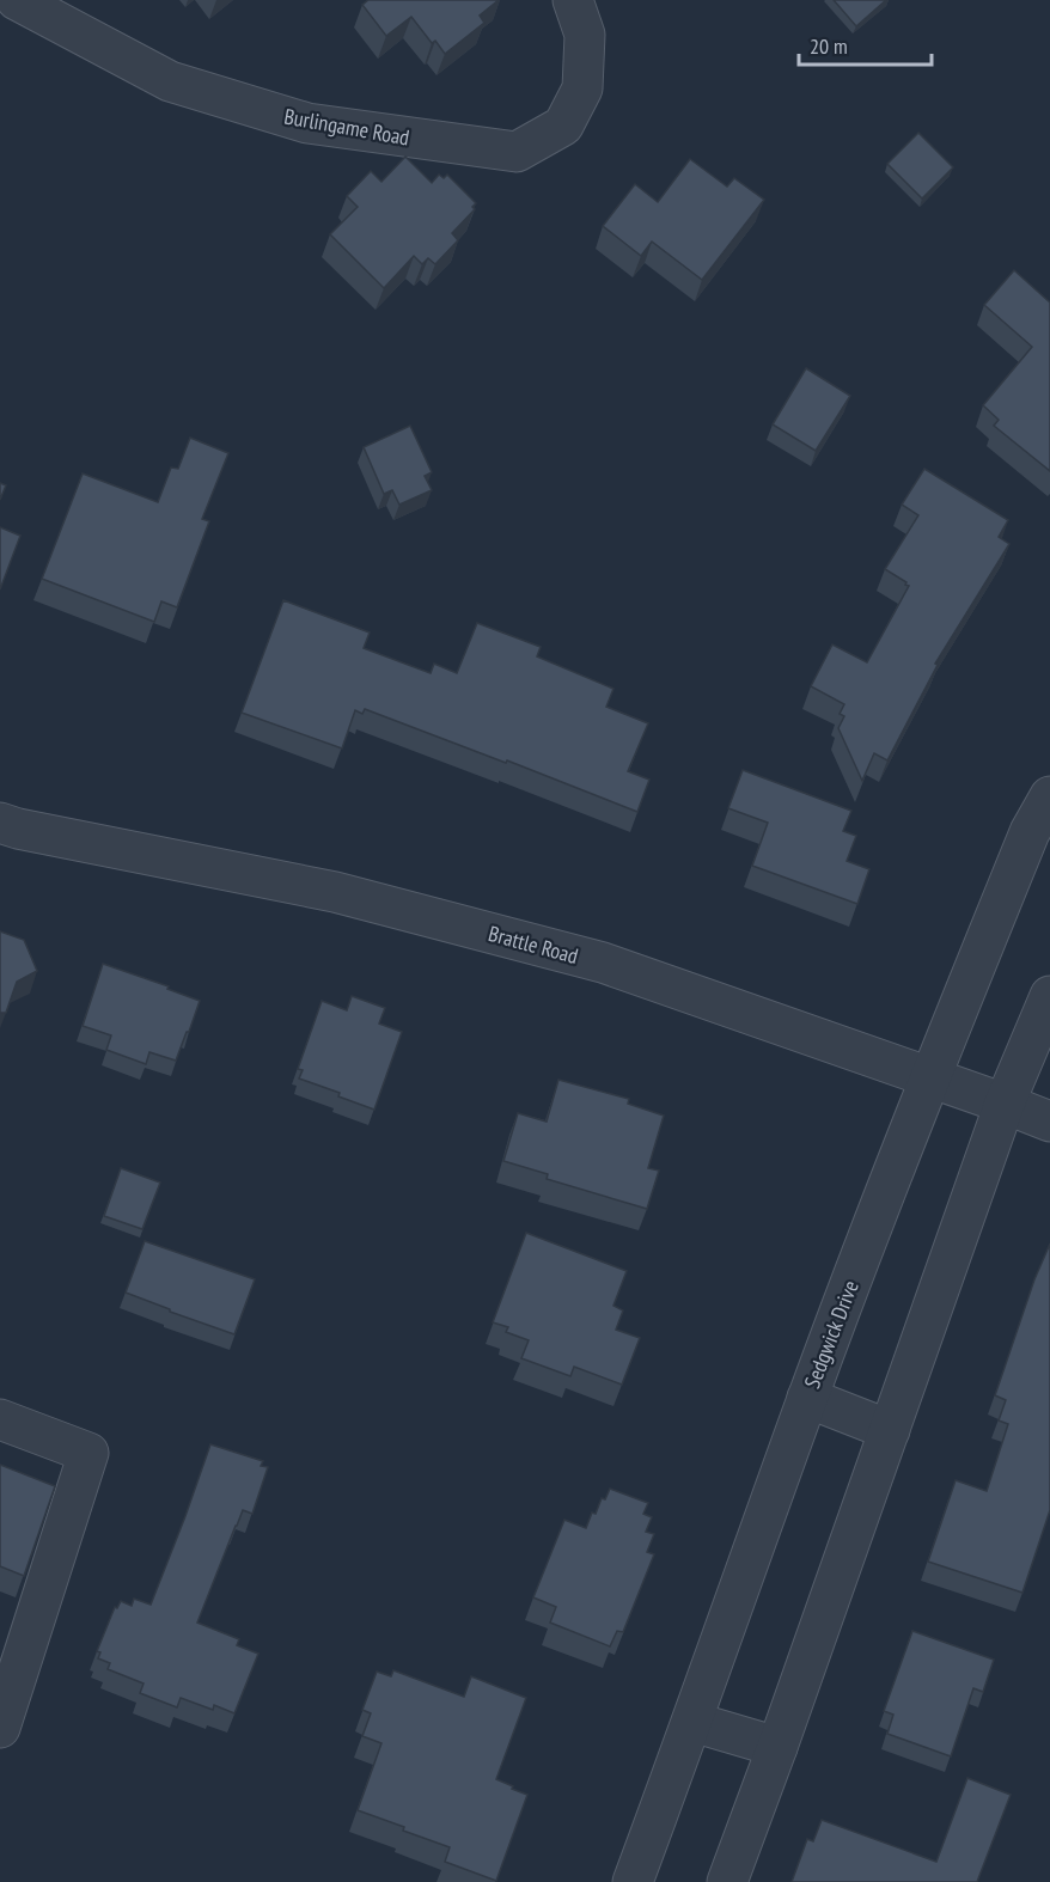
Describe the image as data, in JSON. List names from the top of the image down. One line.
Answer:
{"streets":{"street":["Burlingame Road","Brattle Road","Sedgwick Drive"]},"crossings":[["Brattle Road","Sedgwick Drive"]],"scale_bar":"20 m"}
